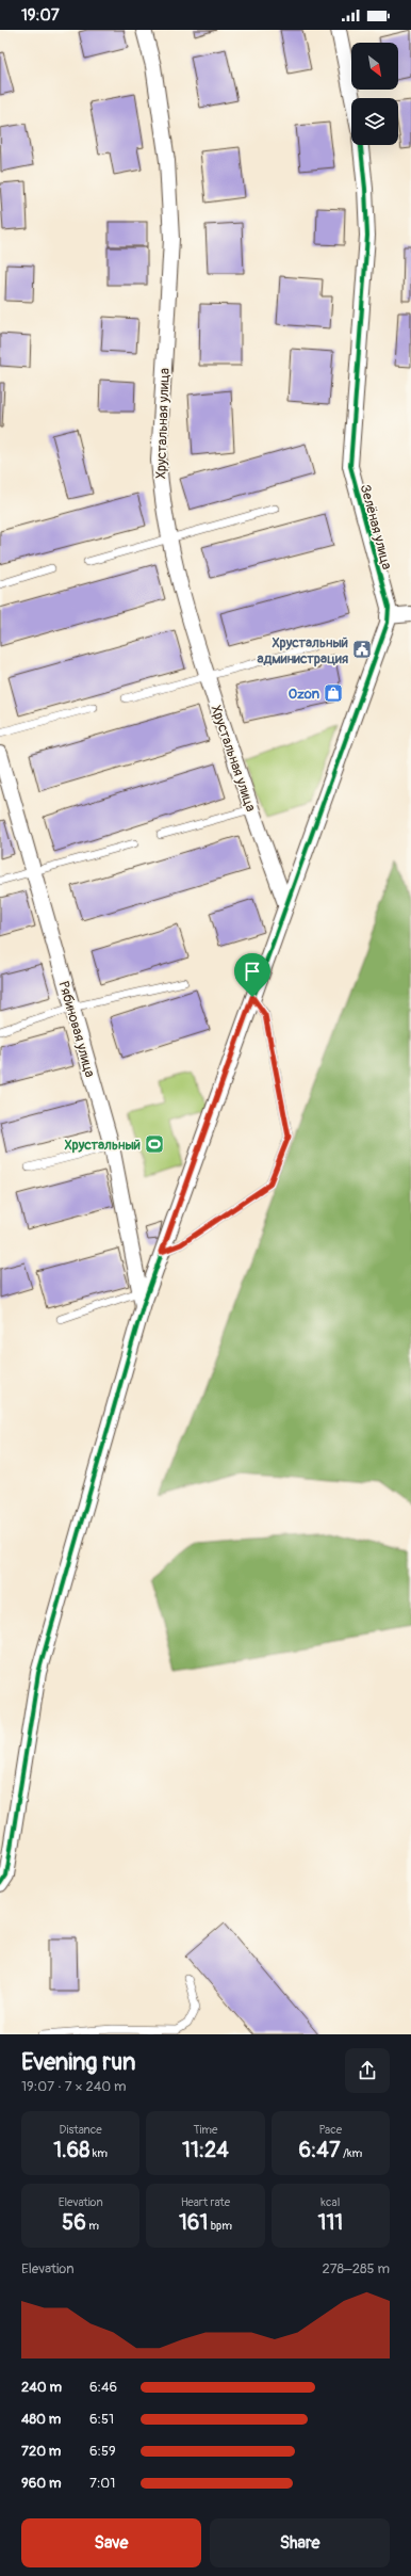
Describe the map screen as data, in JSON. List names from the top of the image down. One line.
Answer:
{"streets":{"street":["Хрустальная улица","Зелёная улица","Рябиновая улица"]},"crossings":[["Хрустальная улица","Зелёная улица"],["Зелёная улица","Рябиновая улица"]],"places":{"public building":["Хрустальный администрация"],"shop":["Ozon"],"sports":["Хрустальный"]},"north":"bottom right","page":{"status":"19:07","heading":["Evening run","19:07 · 7 × 240 m"],"stats":[["Distance","1.68 km"],["Time","11:24"],["Pace","6:47 /km"],["Elevation","56 m"],["Heart rate","161 bpm"],["kcal","111"]],"chart":["Elevation","278–285 m"],"list":[{"name":"240 m","note":"6:46"},{"name":"480 m","note":"6:51"},{"name":"720 m","note":"6:59"},{"name":"960 m","note":"7:01"}],"buttons":["Save","Share"]}}
